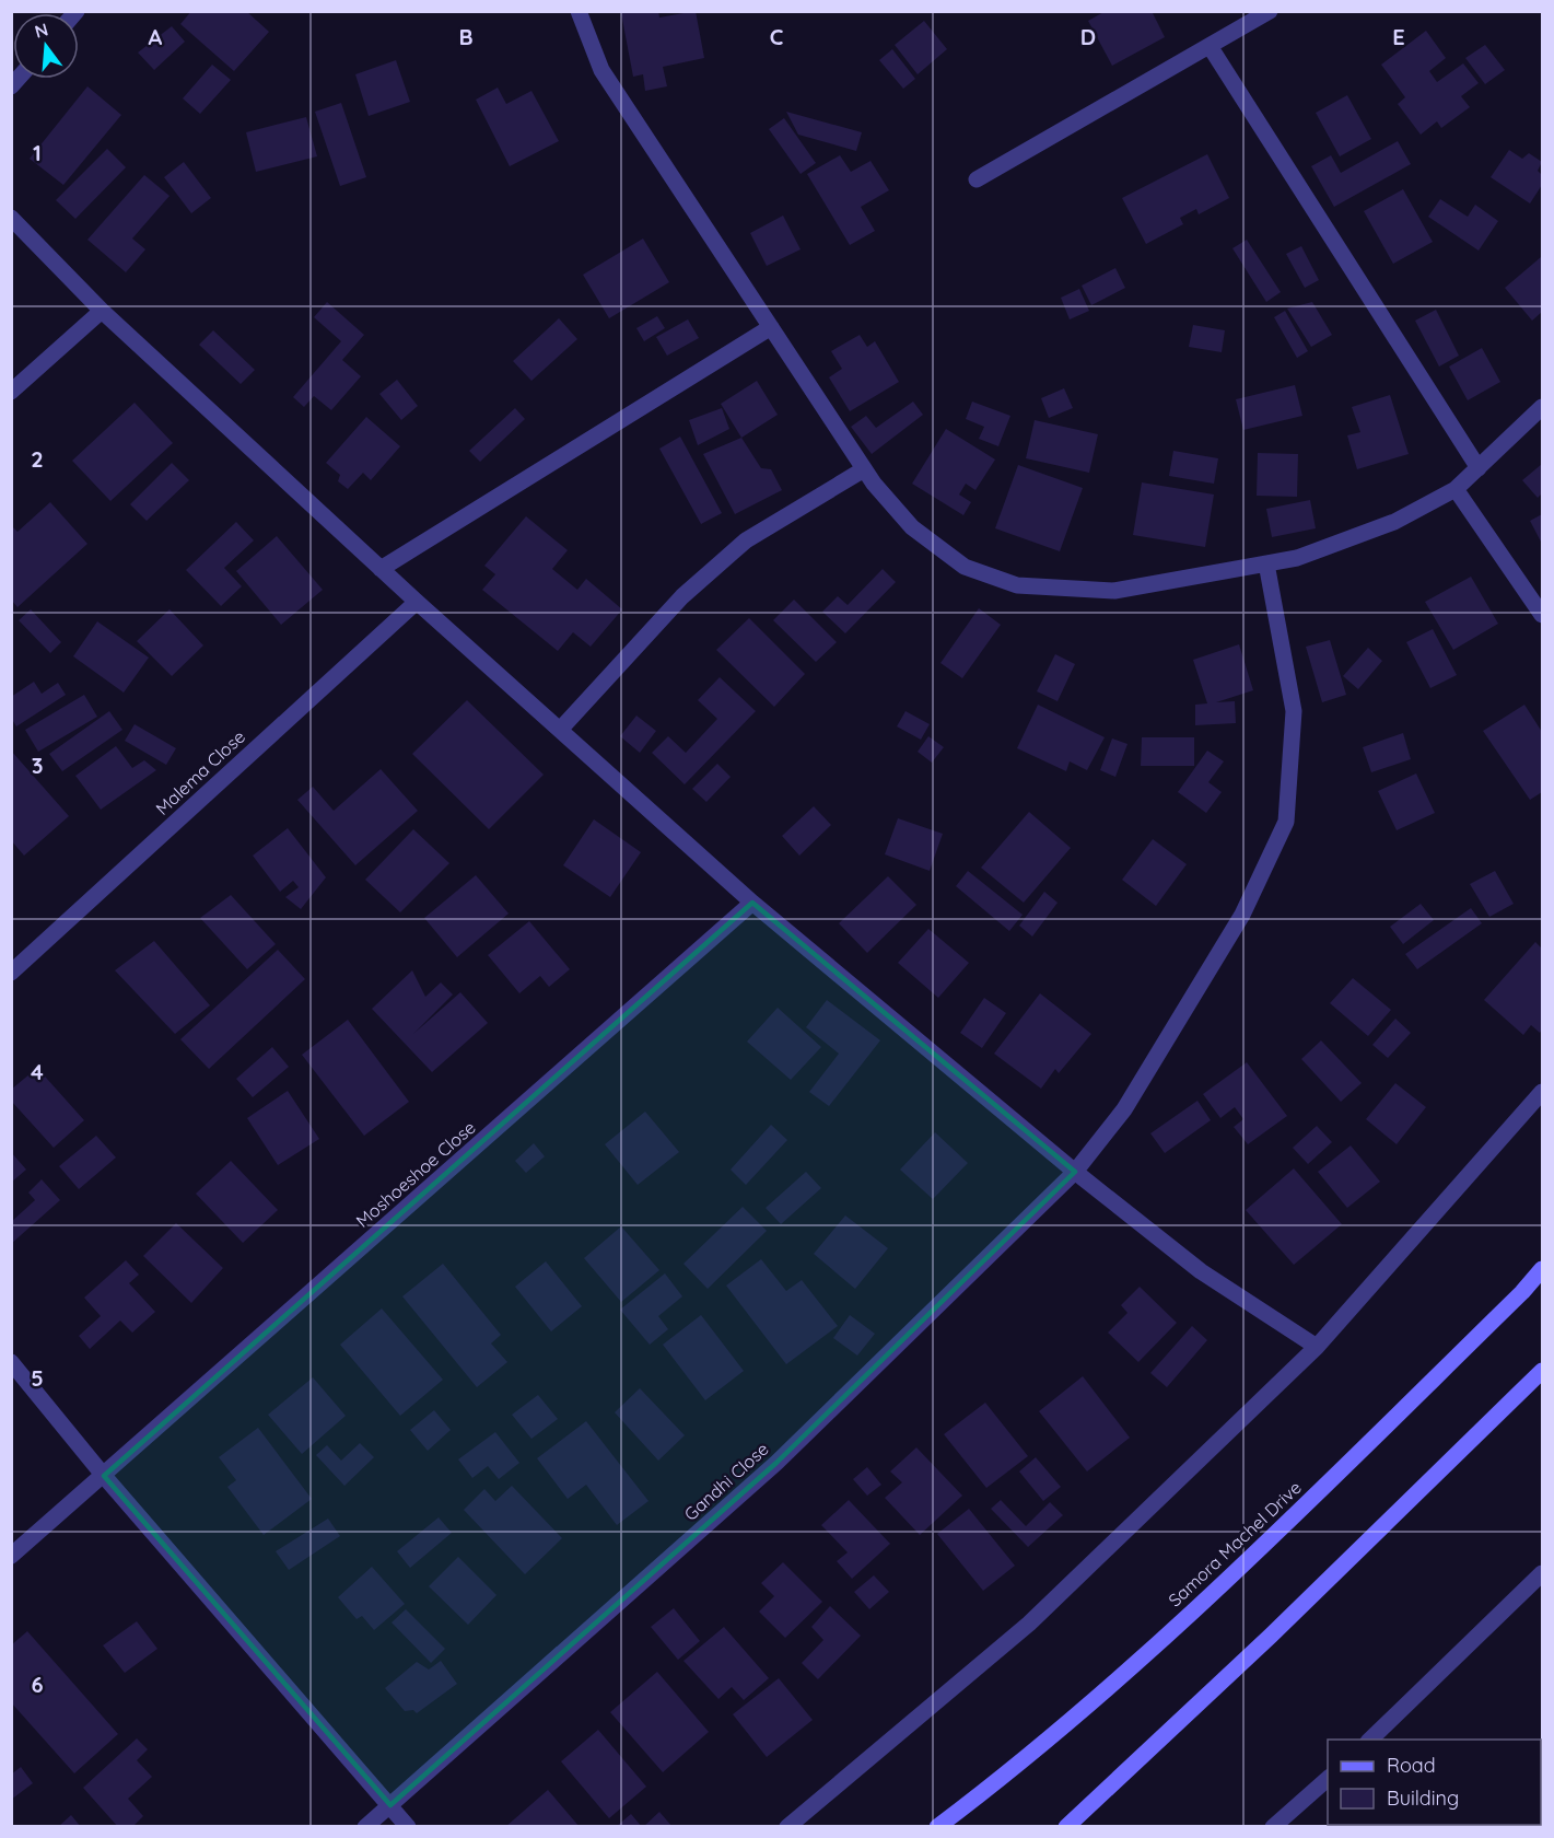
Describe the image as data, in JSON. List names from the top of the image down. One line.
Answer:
{"streets":{"main road":["Samora Machel Drive"],"street":["Malema Close","Moshoeshoe Close","Gandhi Close"]},"legend":["Road","Building"],"north":"top","grid":{"columns":["A","B","C","D","E"],"rows":["1","2","3","4","5","6"]}}
